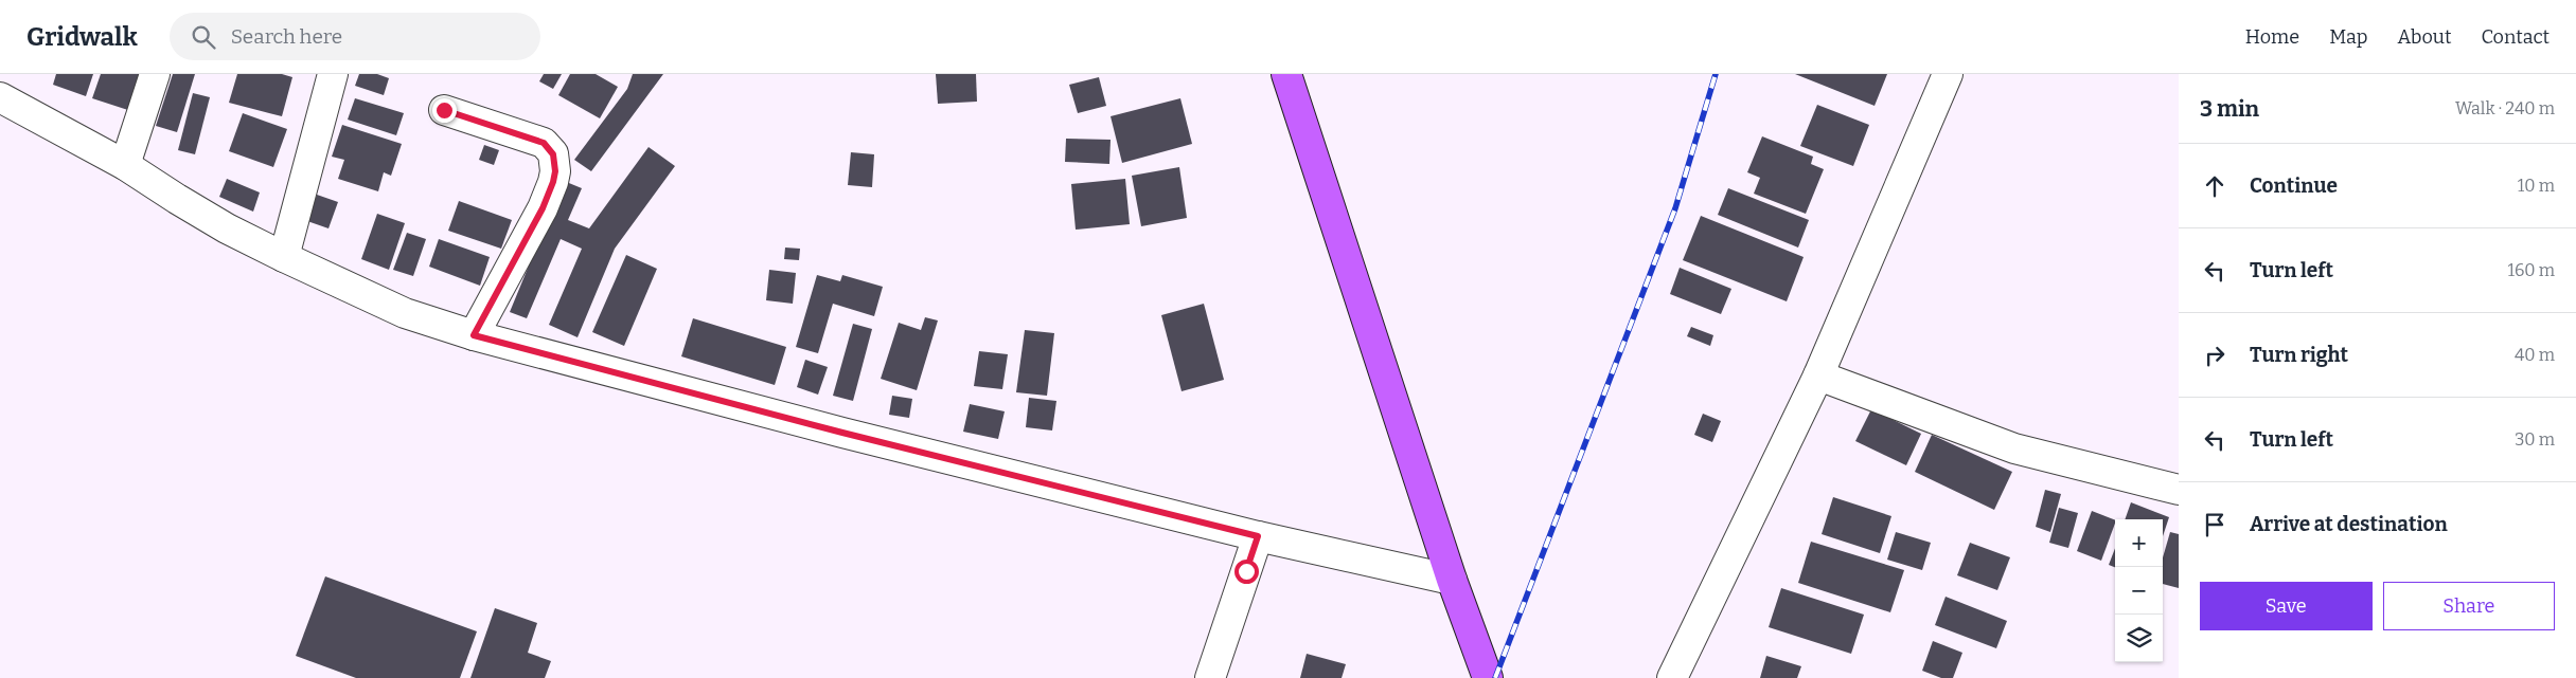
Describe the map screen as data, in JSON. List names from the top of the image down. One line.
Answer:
{"page":{"header":"Gridwalk","search":"Search here","nav":["Home","Map","About","Contact"],"heading":["3 min","Walk · 240 m"],"list":[["Continue","10 m"],["Turn left","160 m"],["Turn right","40 m"],["Turn left","30 m"],"Arrive at destination"],"map_buttons":["+","−"],"buttons":["Save","Share"]}}
